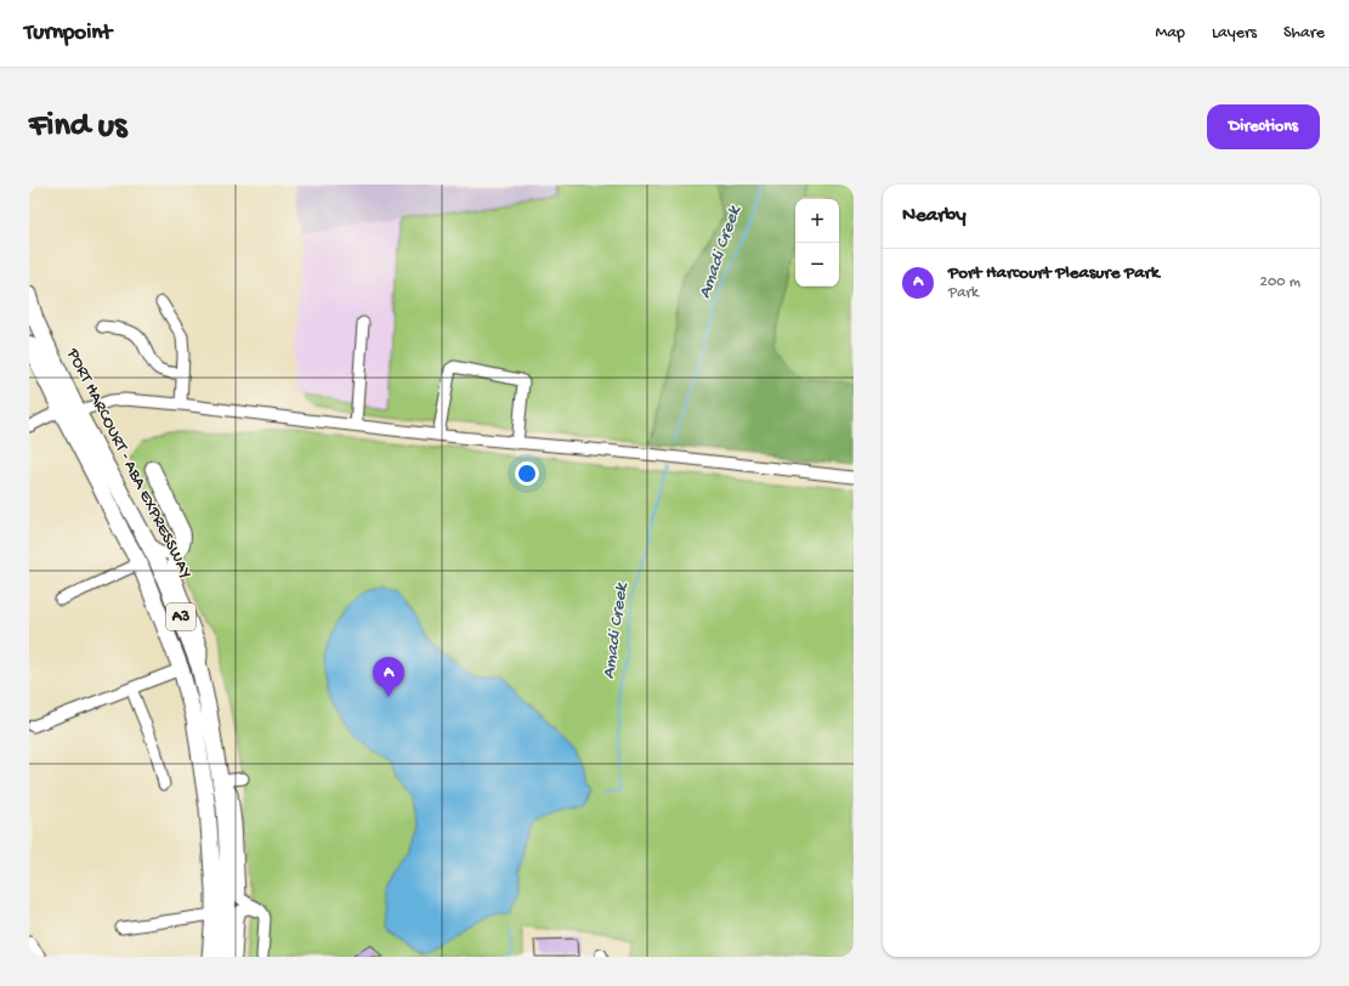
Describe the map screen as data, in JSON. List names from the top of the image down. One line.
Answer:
{"streets":{"highway":["PORT HARCOURT - ABA EXPRESSWAY","A3"]},"water":["Amadi Creek"],"page":{"header":"Turnpoint","nav":["Map","Layers","Share"],"buttons":"Directions","title":"Find us","heading":"Nearby","map_buttons":["+","−"],"list":[{"mark":"A","name":"Port Harcourt Pleasure Park","note":"Park","value":"200 m"}],"pins":"A"}}
